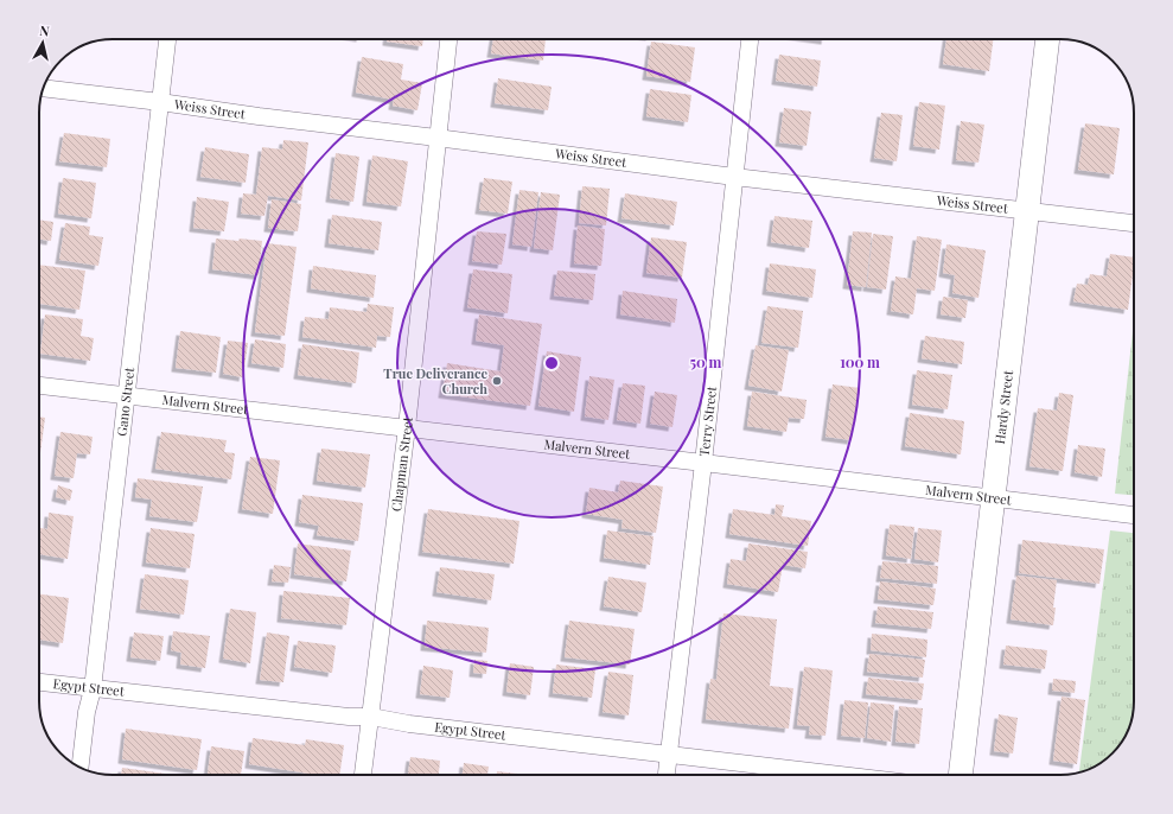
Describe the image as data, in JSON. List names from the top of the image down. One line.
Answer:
{"streets":{"main road":["Hardy Street"],"street":["Weiss Street","Gano Street","Malvern Street","Terry Street","Chapman Street","Egypt Street"]},"crossings":[["Weiss Street","Gano Street"],["Weiss Street","Hardy Street"],["Weiss Street","Terry Street"],["Weiss Street","Chapman Street"],["Gano Street","Malvern Street"],["Gano Street","Egypt Street"],["Malvern Street","Hardy Street"],["Malvern Street","Terry Street"],["Malvern Street","Chapman Street"],["Terry Street","Egypt Street"],["Chapman Street","Egypt Street"]],"places":["True Deliverance Church"],"north":"top","rings":["50 m","100 m"]}
